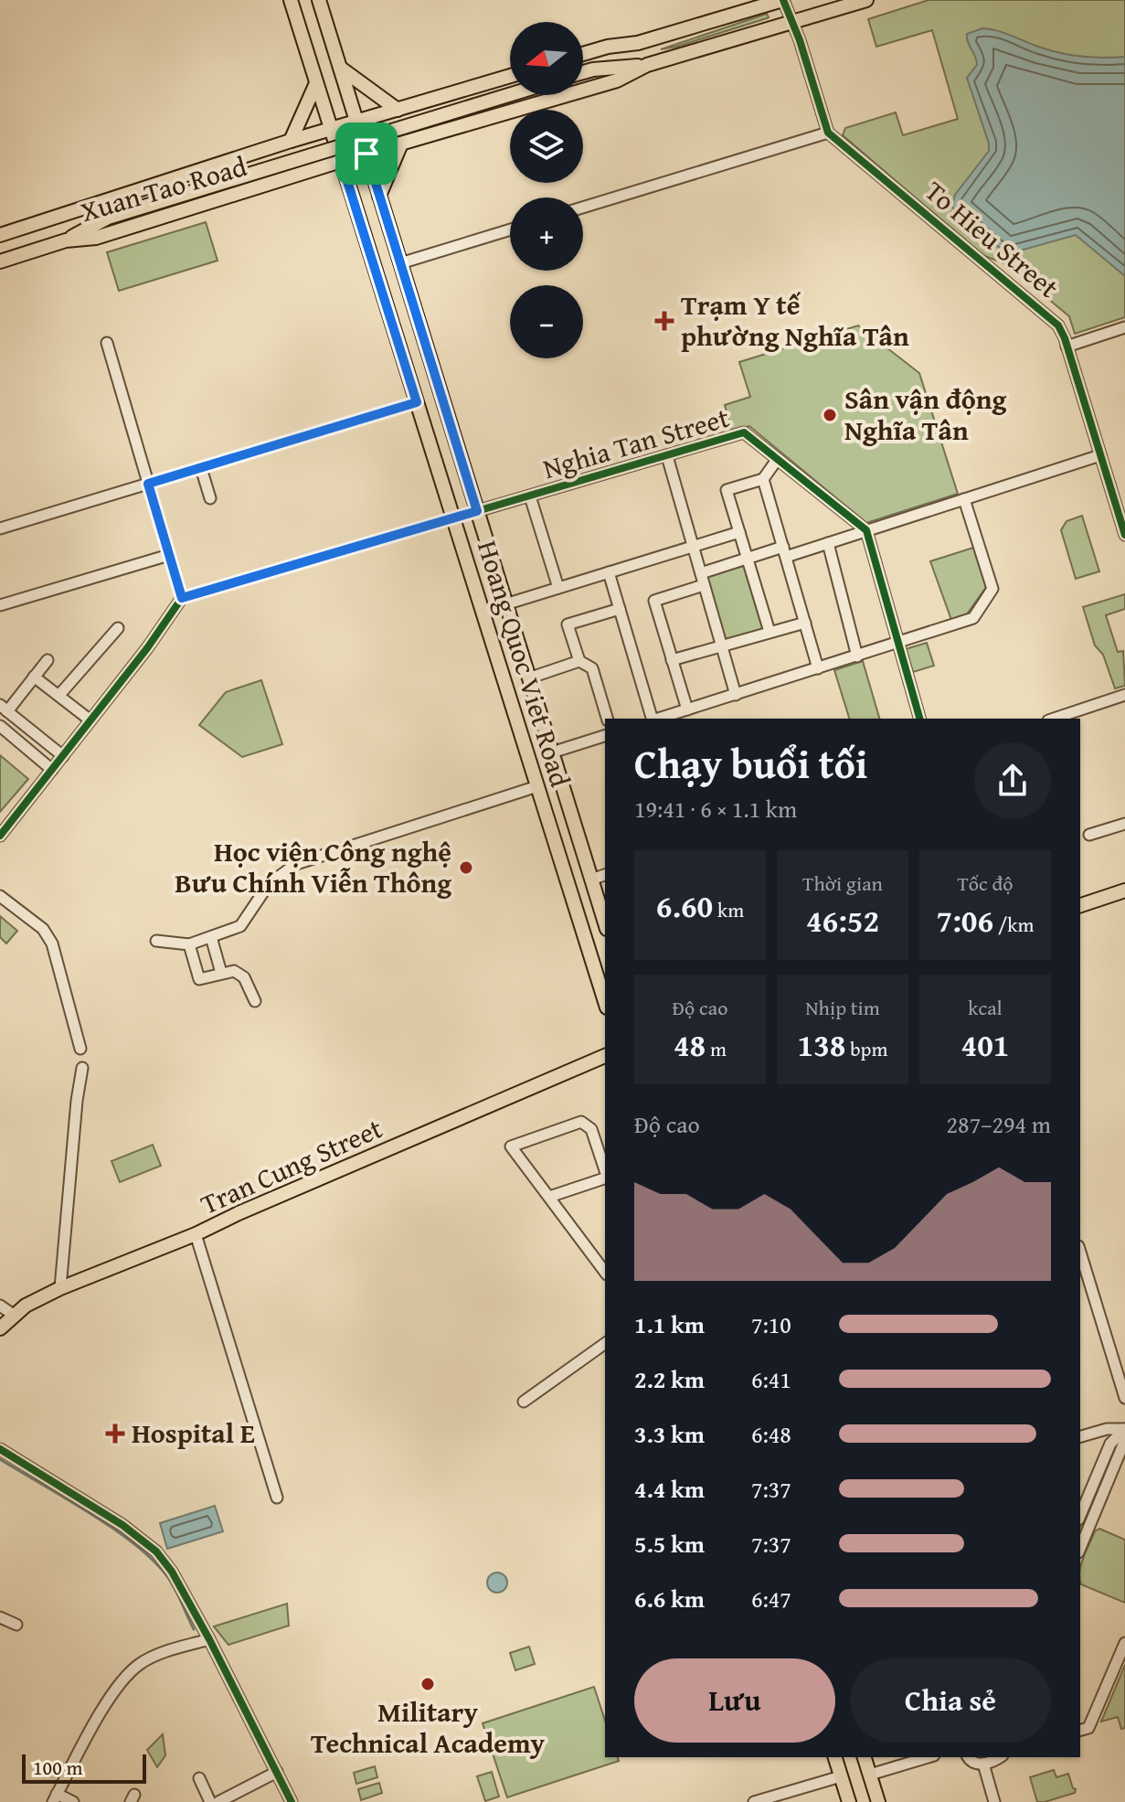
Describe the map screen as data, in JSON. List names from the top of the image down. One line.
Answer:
{"streets":{"main road":["Xuan Tao Road","Hoang Quoc Viet Road","Tran Cung Street"],"street":["To Hieu Street","Nghia Tan Street"]},"crossings":[["Xuan Tao Road","Hoang Quoc Viet Road"],["Nghia Tan Street","Hoang Quoc Viet Road"]],"places":{"health":["Trạm Y tế phường Nghĩa Tân","Hospital E"],"other":["Sân vận động Nghĩa Tân","Học viện Công nghệ Bưu Chính Viễn Thông","Military Technical Academy"]},"scale_bar":"100 m","north":"left","page":{"map_buttons":["+","−"],"heading":["Chạy buổi tối","19:41 · 6 × 1.1 km"],"stats":[["6.60 km"],["Thời gian","46:52"],["Tốc độ","7:06 /km"],["Độ cao","48 m"],["Nhịp tim","138 bpm"],["kcal","401"]],"chart":["Độ cao","287–294 m"],"list":[{"name":"1.1 km","note":"7:10"},{"name":"2.2 km","note":"6:41"},{"name":"3.3 km","note":"6:48"},{"name":"4.4 km","note":"7:37"},{"name":"5.5 km","note":"7:37"},{"name":"6.6 km","note":"6:47"}],"buttons":["Lưu","Chia sẻ"],"scale":"100 m"}}
